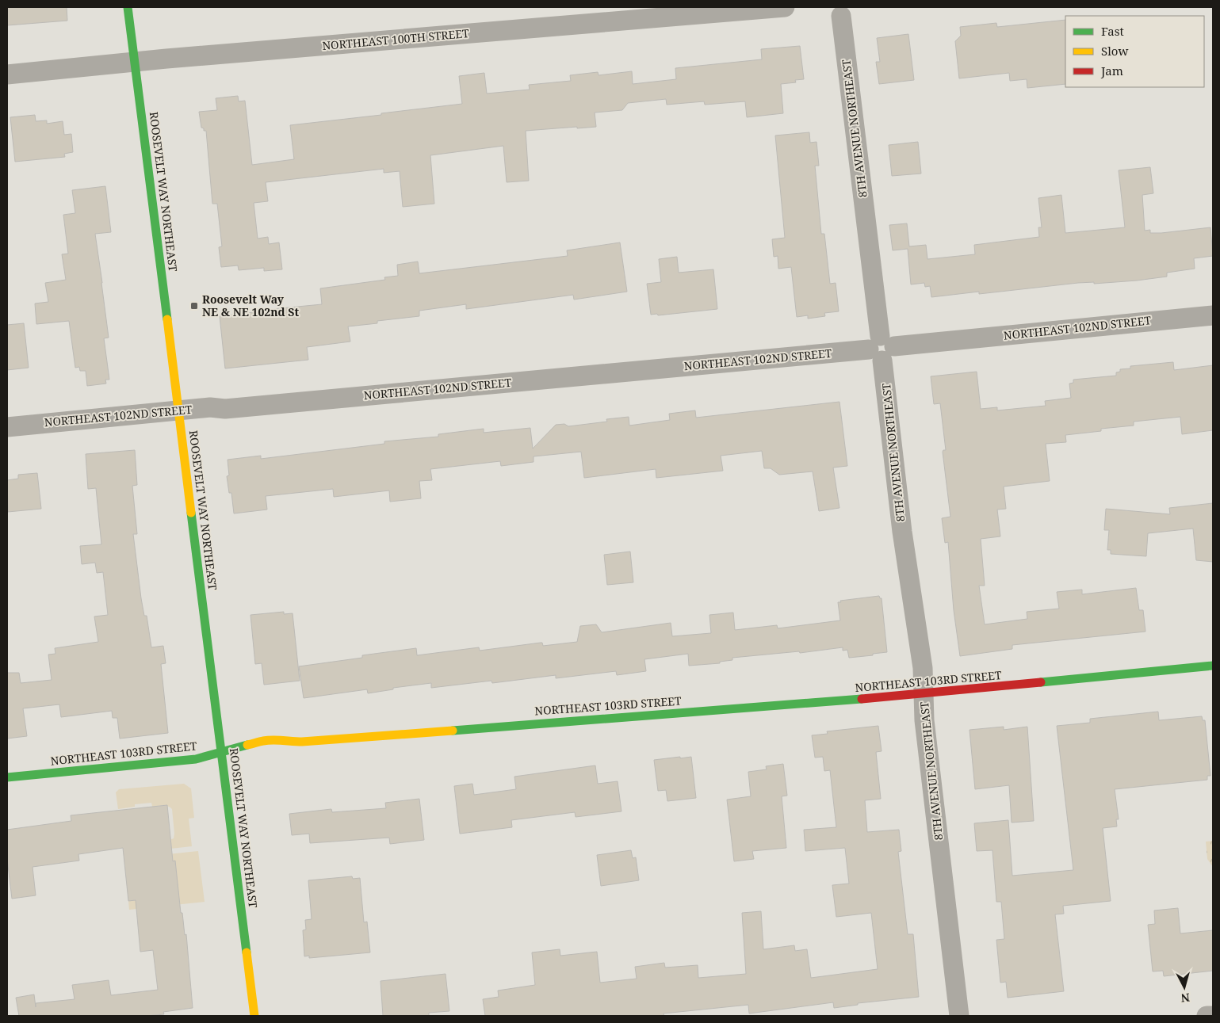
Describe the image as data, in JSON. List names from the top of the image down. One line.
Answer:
{"streets":{"street":["NORTHEAST 100TH STREET","8TH AVENUE NORTHEAST","ROOSEVELT WAY NORTHEAST","NORTHEAST 102ND STREET","NORTHEAST 103RD STREET"]},"crossings":[["NORTHEAST 100TH STREET","ROOSEVELT WAY NORTHEAST"],["8TH AVENUE NORTHEAST","NORTHEAST 102ND STREET"],["8TH AVENUE NORTHEAST","NORTHEAST 103RD STREET"],["ROOSEVELT WAY NORTHEAST","NORTHEAST 102ND STREET"],["ROOSEVELT WAY NORTHEAST","NORTHEAST 103RD STREET"]],"places":{"transit":["Roosevelt Way NE & NE 102nd St"]},"legend":["Fast","Slow","Jam"],"north":"bottom"}
